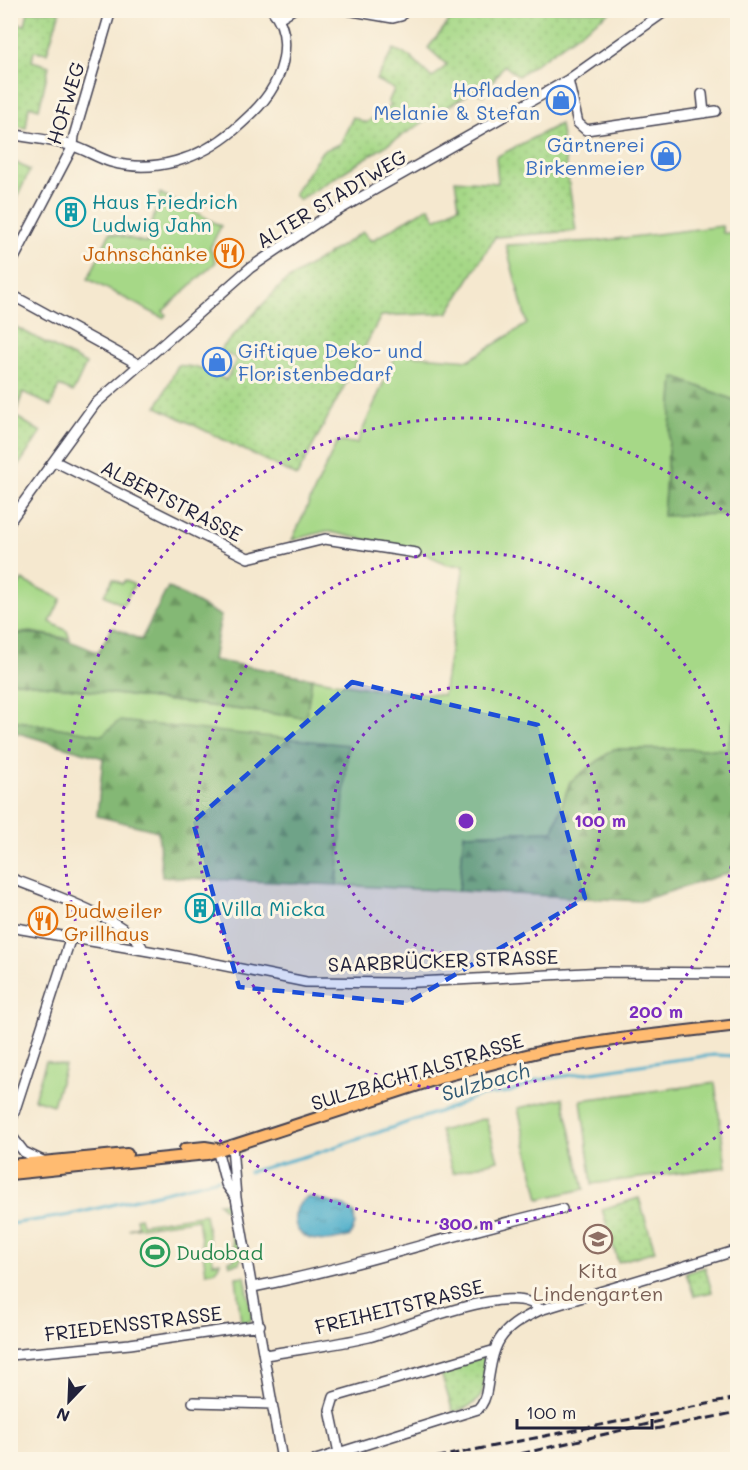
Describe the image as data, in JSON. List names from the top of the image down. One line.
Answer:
{"streets":{"main road":["SULZBACHTALSTRASSE"],"street":["HOFWEG","ALTER STADTWEG","ALBERTSTRASSE","SAARBRÜCKER STRASSE","FREIHEITSTRASSE","FRIEDENSSTRASSE"]},"crossings":[["ALTER STADTWEG","ALBERTSTRASSE"]],"water":["Sulzbach"],"places":{"shop":["Hofladen Melanie & Stefan","Gärtnerei Birkenmeier","Giftique Deko- und Floristenbedarf"],"building":["Haus Friedrich Ludwig Jahn","Villa Micka"],"restaurant":["Jahnschänke","Dudweiler Grillhaus"],"school or university":["Kita Lindengarten"],"sports":["Dudobad"]},"scale_bar":"100 m","north":"bottom left","rings":["100 m","200 m","300 m"]}
